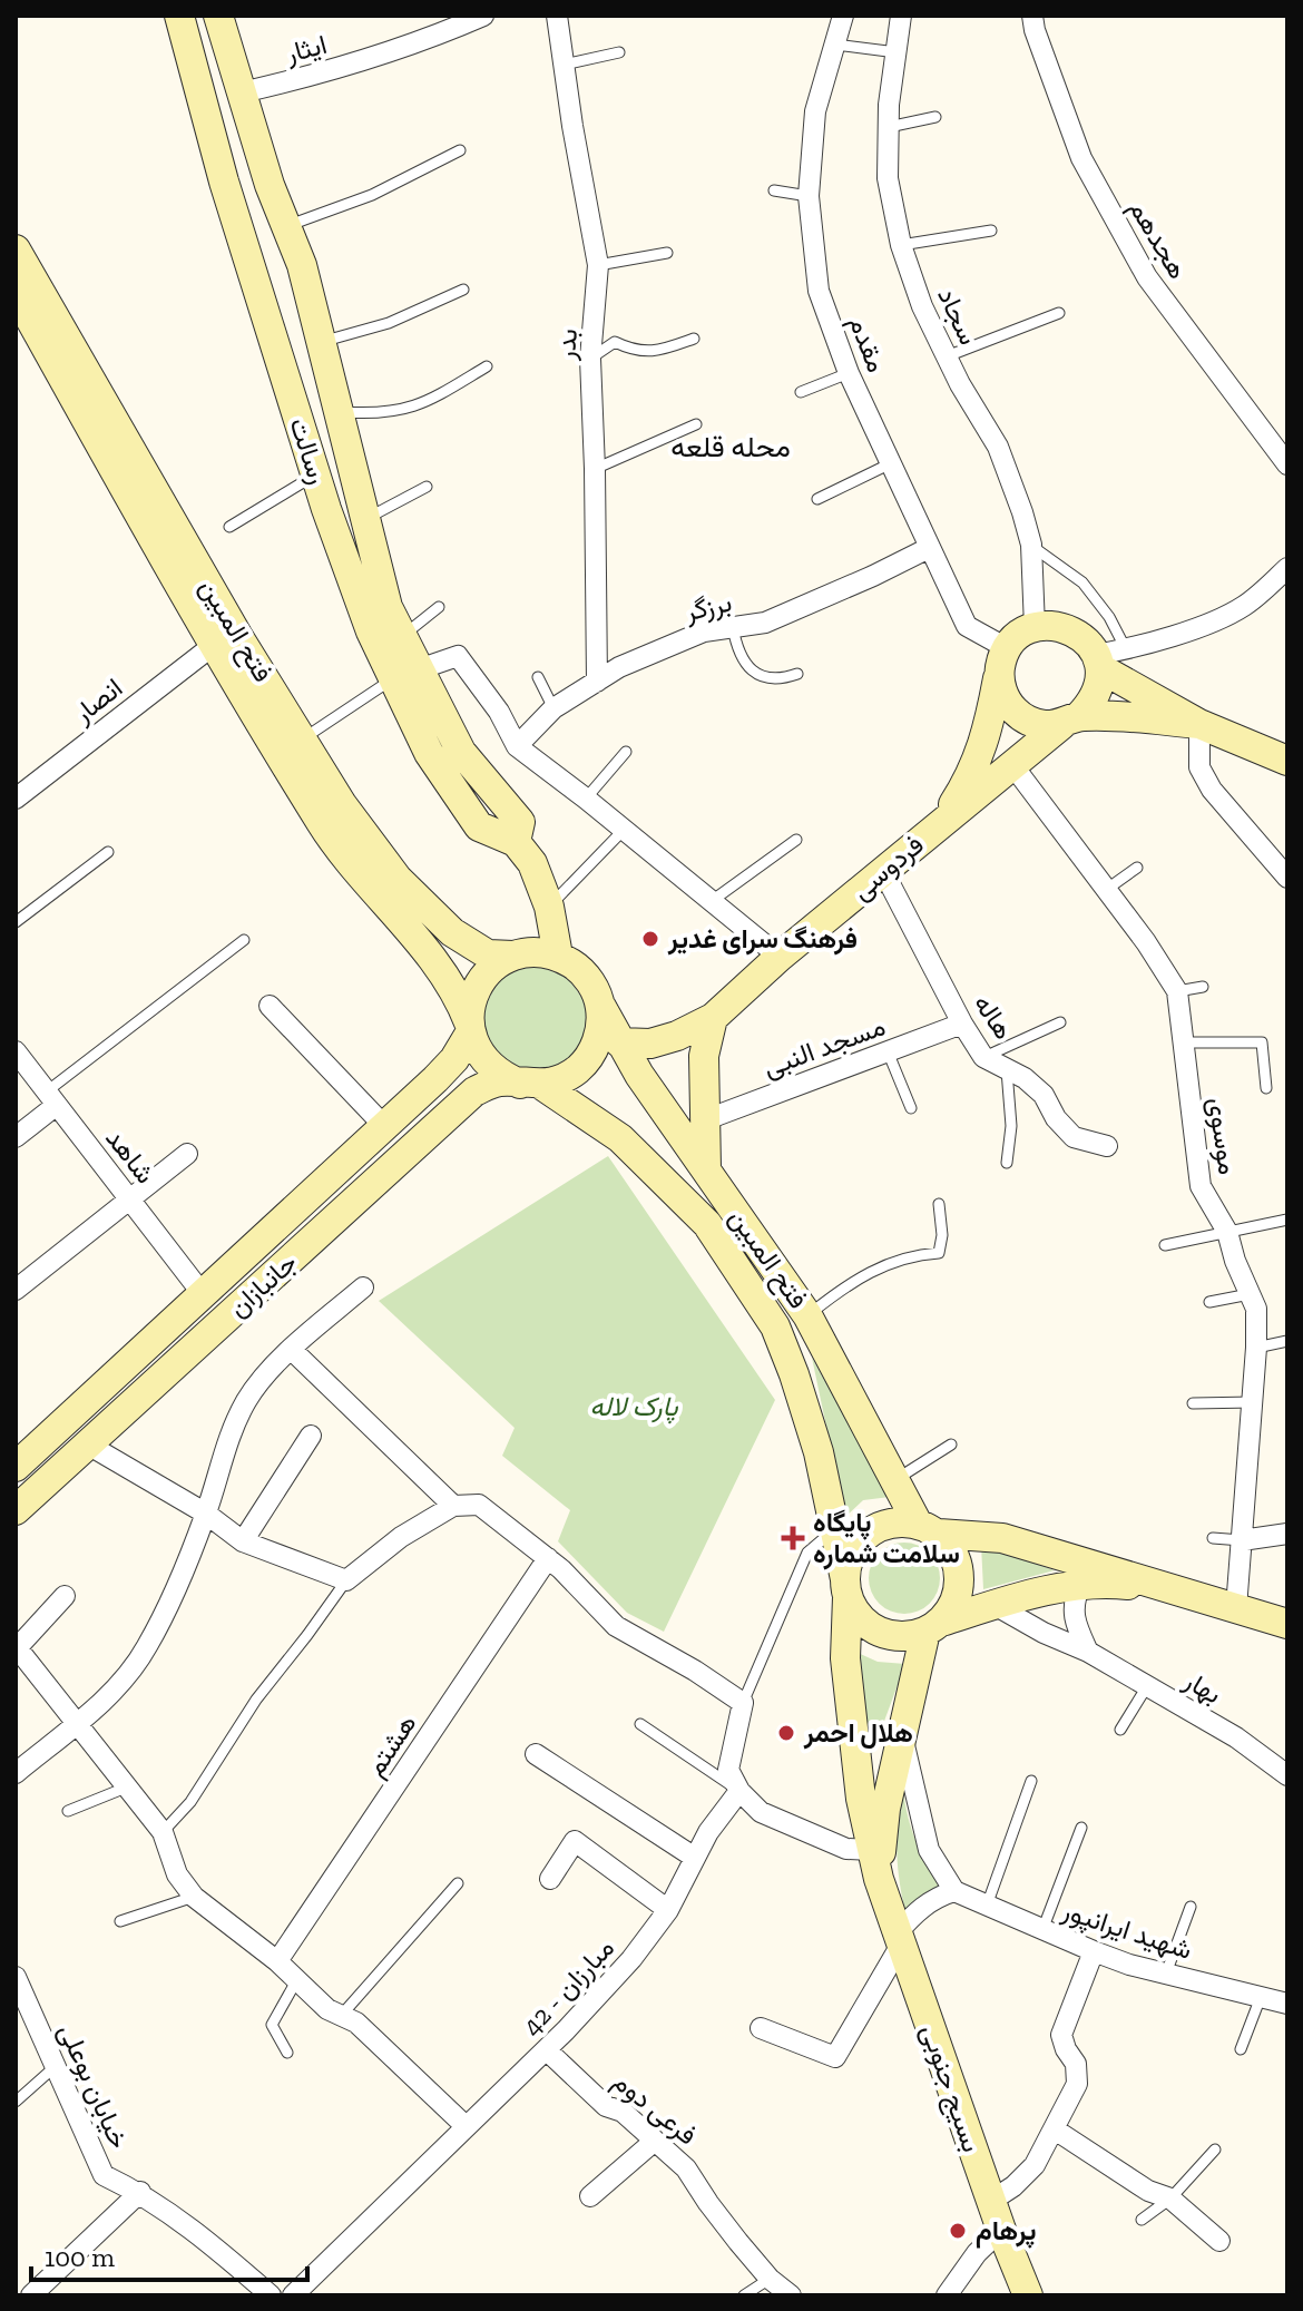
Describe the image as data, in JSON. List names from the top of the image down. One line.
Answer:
{"streets":{"main road":["رسالت","فتح المبین","فردوسی","جانبازان","بسیج جنوبی"],"street":["ایثار","هجدهم","سجاد","بدر","مقدم","برزگر","انصار","هاله","مسجد النبی","موسوی","شاهد","بهار","هشتم","شهید ایرانپور","مبارزان - 42","خیابان بوعلی","فرعی دوم"]},"crossings":[["ایثار","رسالت"],["سجاد","مقدم"],["سجاد","فردوسی"],["بدر","برزگر"],["مقدم","برزگر"],["مقدم","فردوسی"],["رسالت","فتح المبین"],["رسالت","جانبازان"],["فتح المبین","انصار"],["فتح المبین","فردوسی"],["فتح المبین","جانبازان"],["فتح المبین","بسیج جنوبی"],["فردوسی","هاله"],["فردوسی","موسوی"],["هاله","مسجد النبی"],["شاهد","جانبازان"],["مبارزان - 42","فرعی دوم"]],"districts":["محله قلعه"],"parks":["پارک لاله"],"places":{"other":["فرهنگ سرای غدیر","هلال احمر","پرهام"],"health":["پایگاه سلامت شماره"]},"scale_bar":"100 m"}
